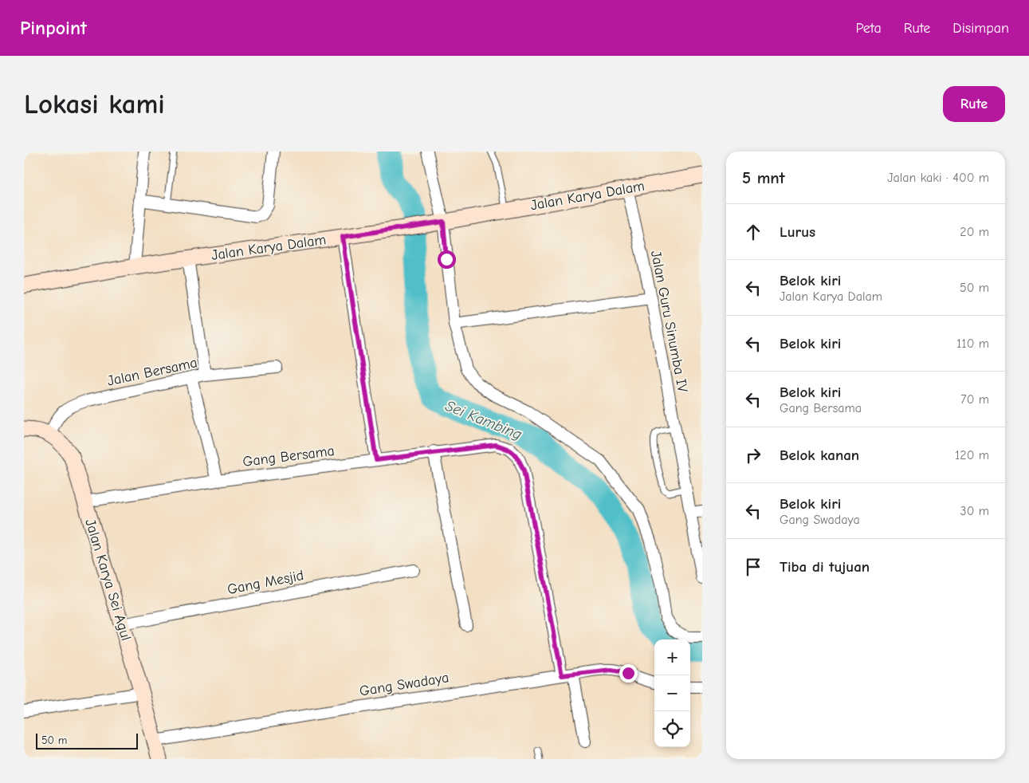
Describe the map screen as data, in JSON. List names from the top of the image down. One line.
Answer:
{"streets":{"street":["Jalan Karya Dalam","Jalan Guru Sinumba IV","Jalan Bersama","Gang Bersama","Jalan Karya Sei Agul","Gang Mesjid","Gang Swadaya"]},"crossings":[["Jalan Karya Dalam","Jalan Guru Sinumba IV"],["Jalan Bersama","Jalan Karya Sei Agul"],["Gang Bersama","Jalan Karya Sei Agul"],["Gang Bersama","Gang Swadaya"],["Jalan Karya Sei Agul","Gang Mesjid"],["Jalan Karya Sei Agul","Gang Swadaya"]],"water":["Sei Kambing"],"scale_bar":"50 m","page":{"header":"Pinpoint","nav":["Peta","Rute","Disimpan"],"buttons":"Rute","title":"Lokasi kami","heading":["5 mnt","Jalan kaki · 400 m"],"list":[["Lurus","20 m"],["Belok kiri","Jalan Karya Dalam","50 m"],["Belok kiri","110 m"],["Belok kiri","Gang Bersama","70 m"],["Belok kanan","120 m"],["Belok kiri","Gang Swadaya","30 m"],"Tiba di tujuan"],"map_buttons":["+","−"],"scale":"50 m"}}
